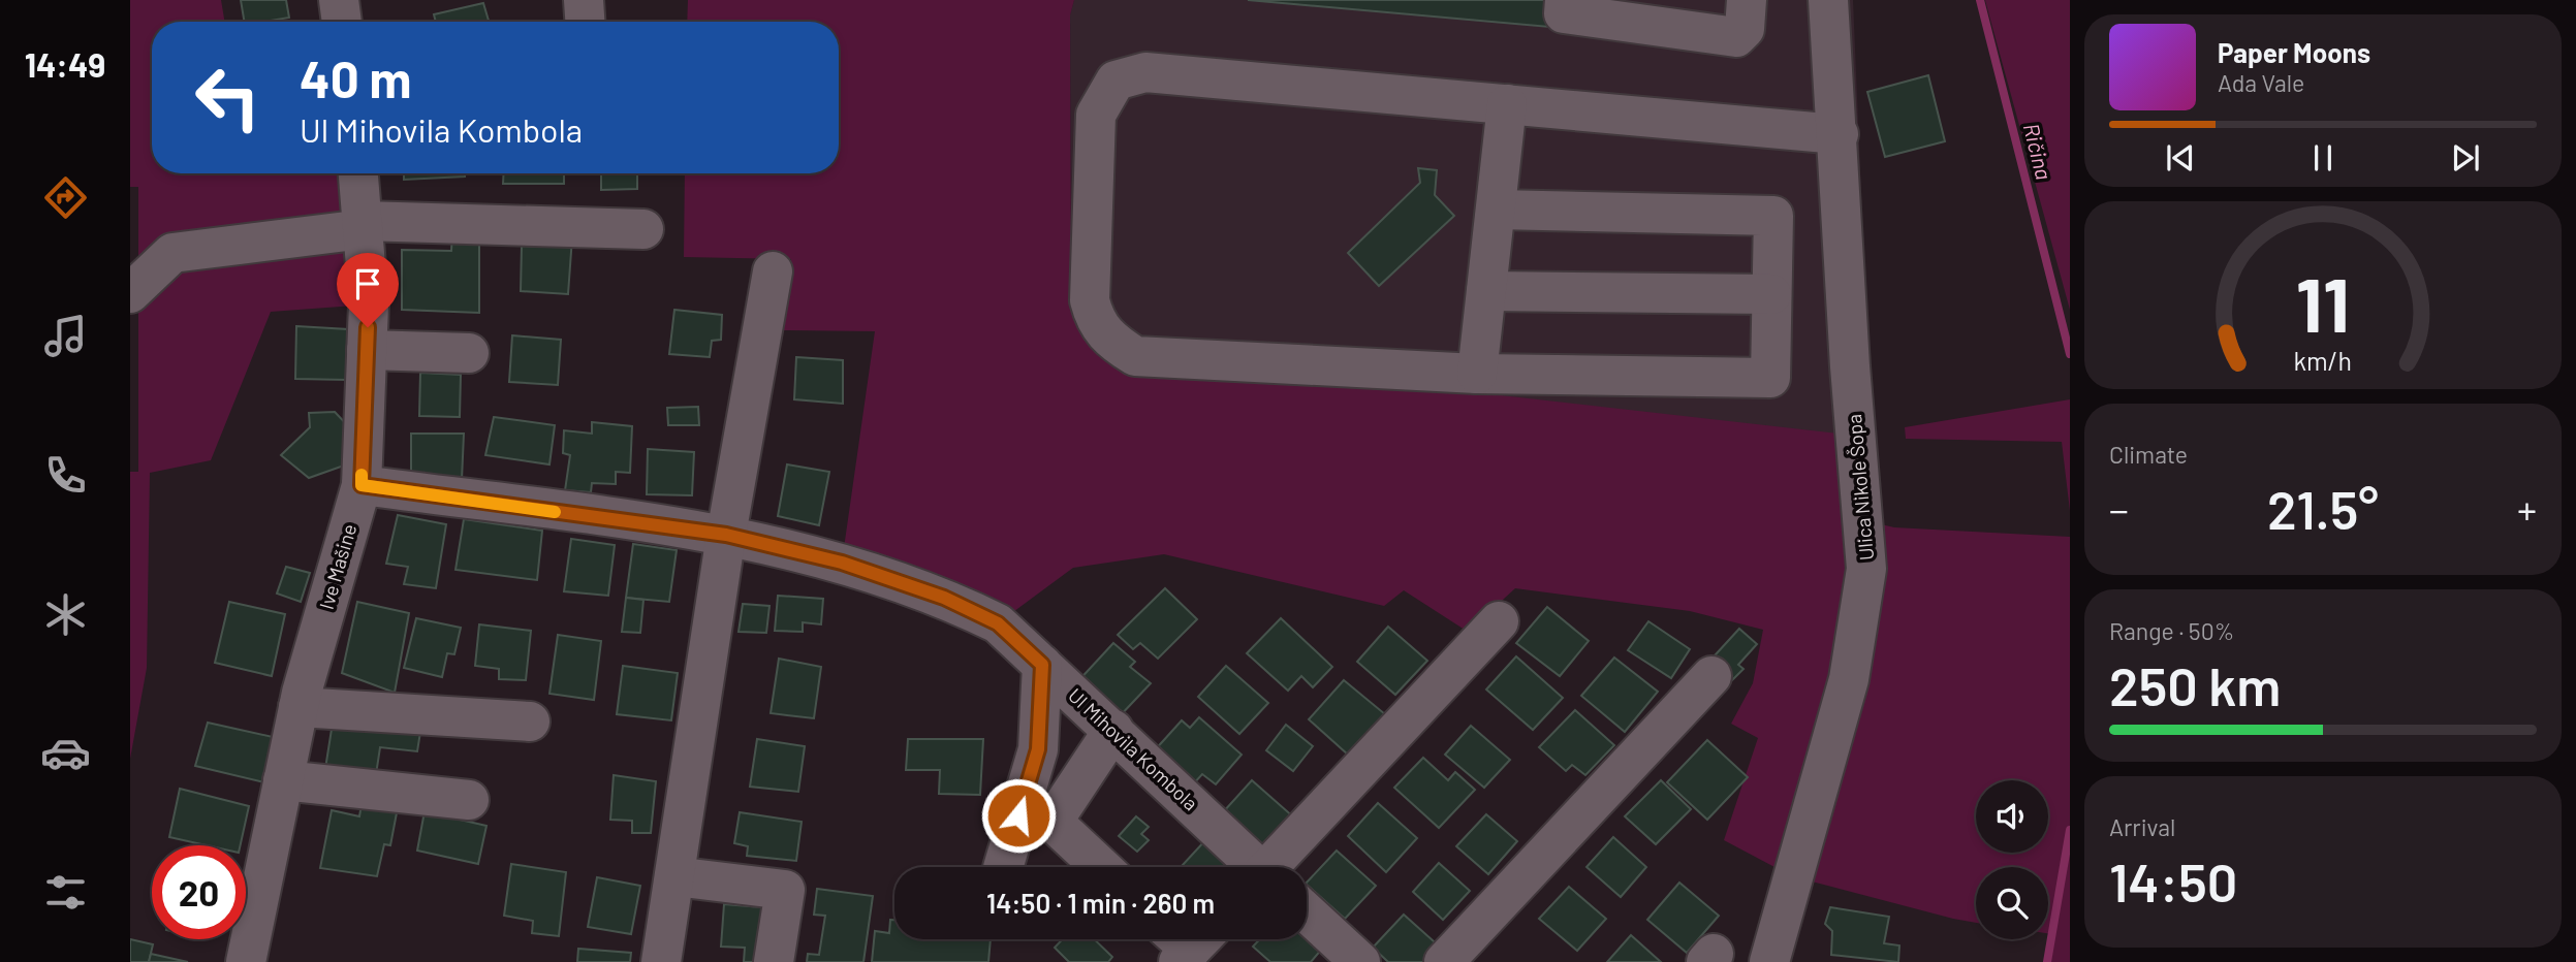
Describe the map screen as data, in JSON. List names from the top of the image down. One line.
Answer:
{"streets":{"street":["Ulica Nikole Šopa","Ive Mašine","Ul Mihovila Kombola"]},"crossings":[["Ive Mašine","Ul Mihovila Kombola"]],"water":["Ričina"],"page":{"tabs":"14:49","turn":["40 m","Ul Mihovila Kombola"],"song":["Paper Moons","Ada Vale"],"tile":["Climate",["Range · 50%","250 km"],["Arrival","14:50"]],"heat":["−","21.5°","+"],"limit":"20","trip":"14:50 · 1 min · 260 m","gauge":["11","km/h"]}}
